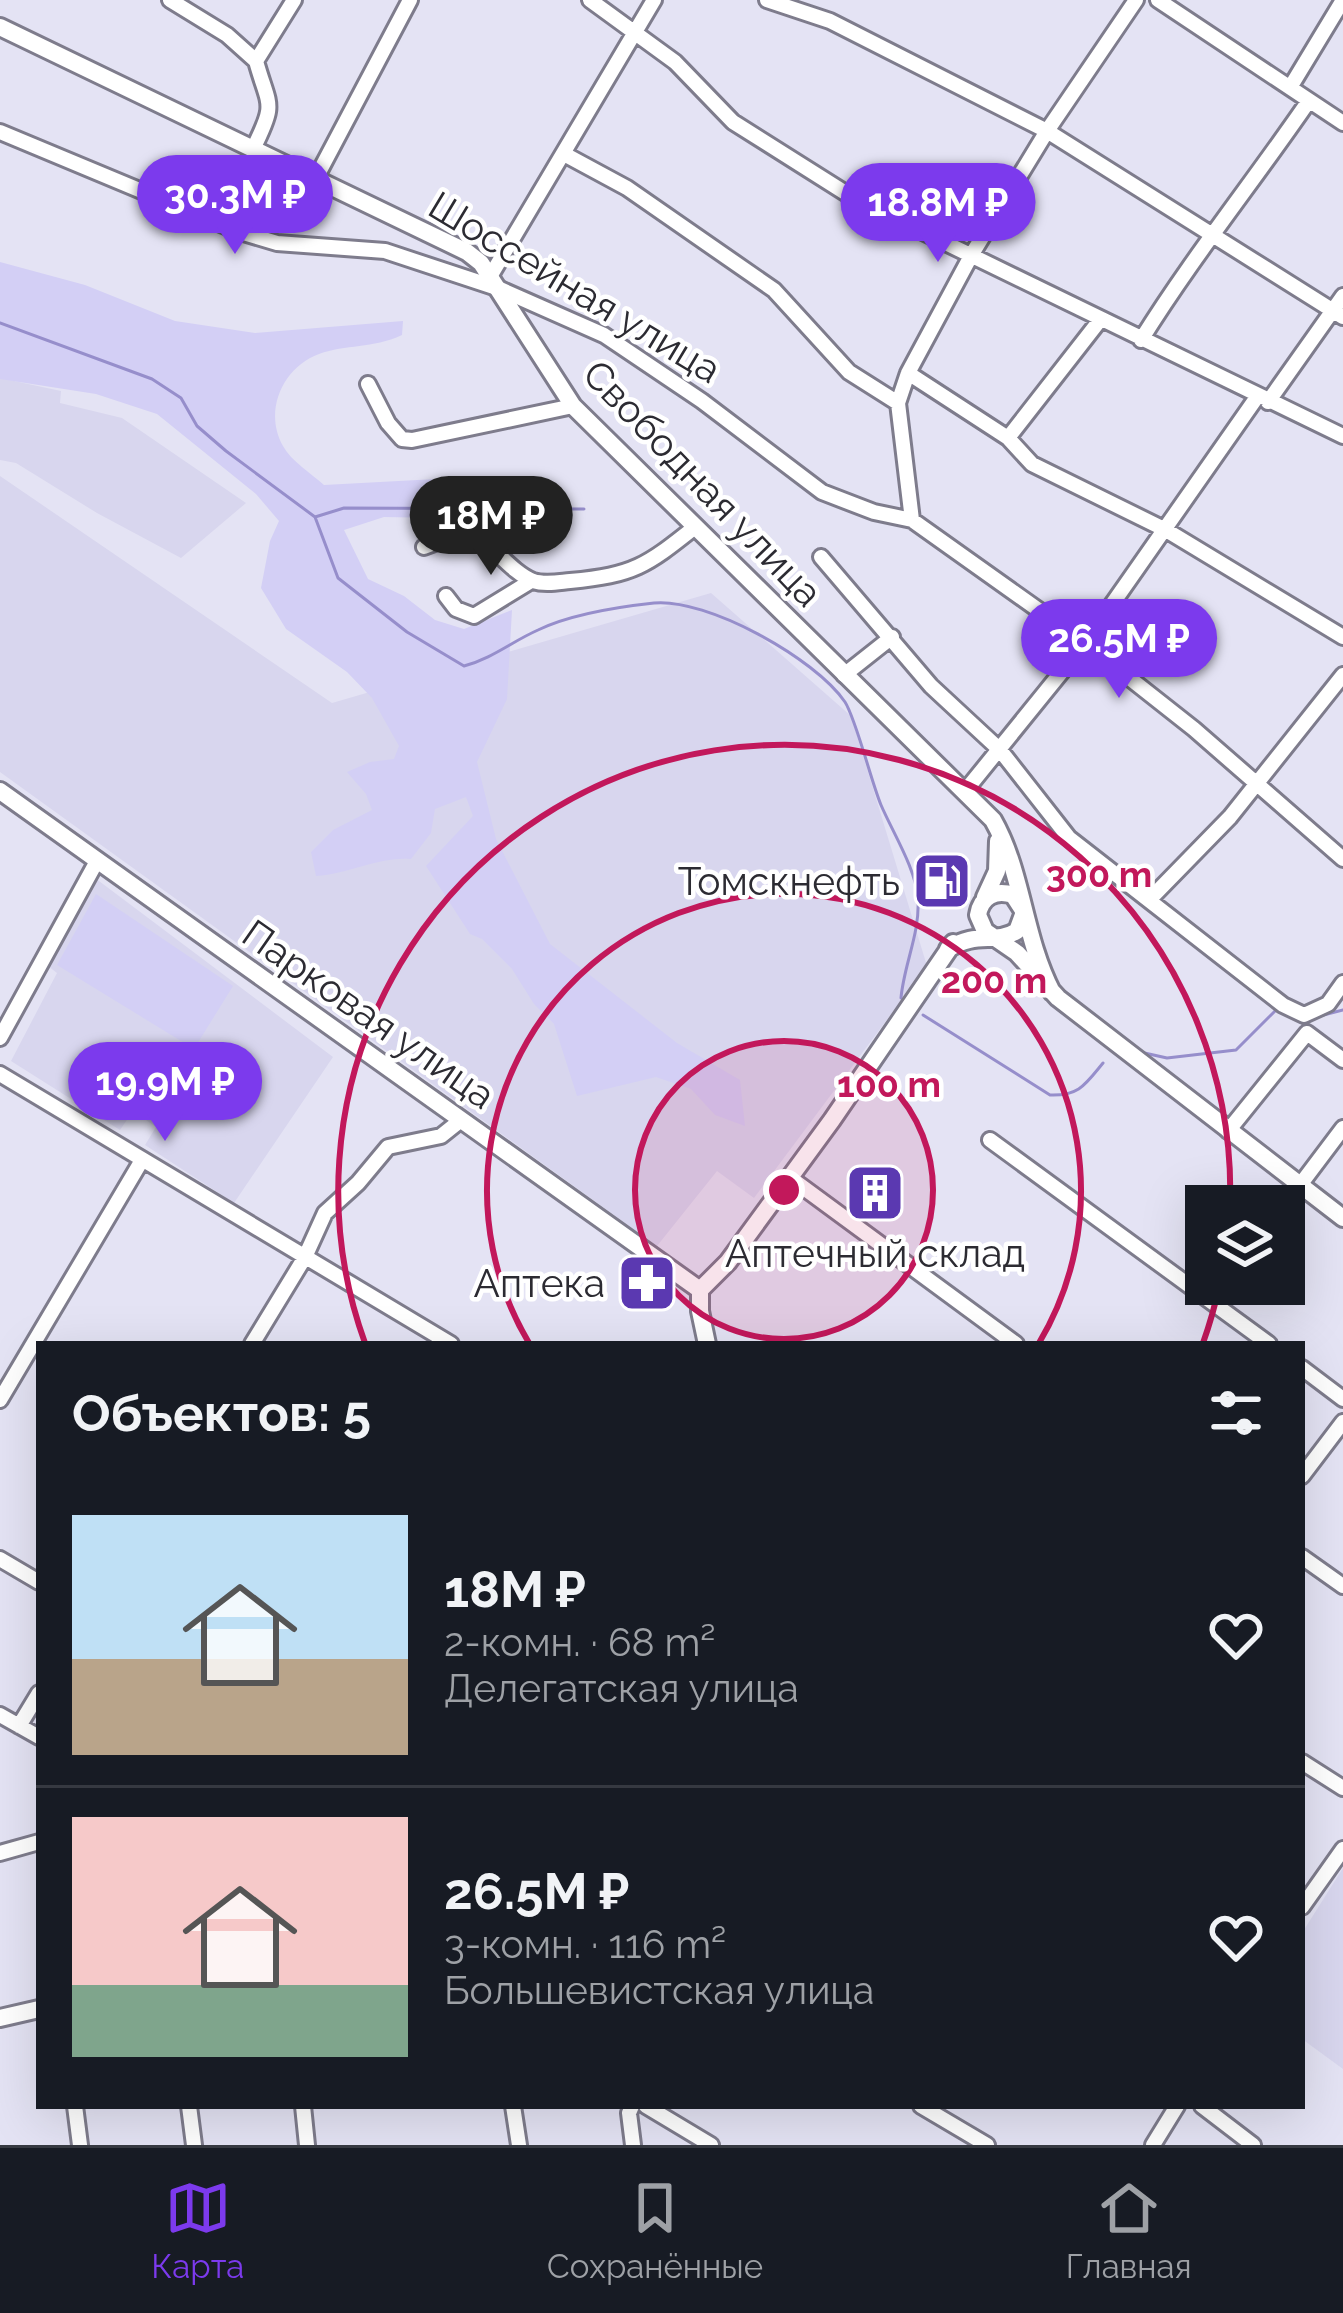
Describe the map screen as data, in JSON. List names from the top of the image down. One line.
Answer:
{"streets":{"main road":["Шоссейная улица","Свободная улица","Парковая улица"]},"crossings":[["Шоссейная улица","Свободная улица"]],"places":{"fuel station":["Томскнефть"],"building":["Аптечный склад"],"pharmacy":["Аптека"]},"page":{"price":["30.3M ₽","18.8M ₽","18M ₽","26.5M ₽","19.9M ₽"],"heading":"Объектов: 5","list":[{"name":"18M ₽","note":"2-комн. · 68 m² · Делегатская улица"},{"name":"26.5M ₽","note":"3-комн. · 116 m² · Большевистская улица"}],"tabs":["Карта","Сохранённые","Главная"]},"rings":["300 m","200 m","100 m"]}
